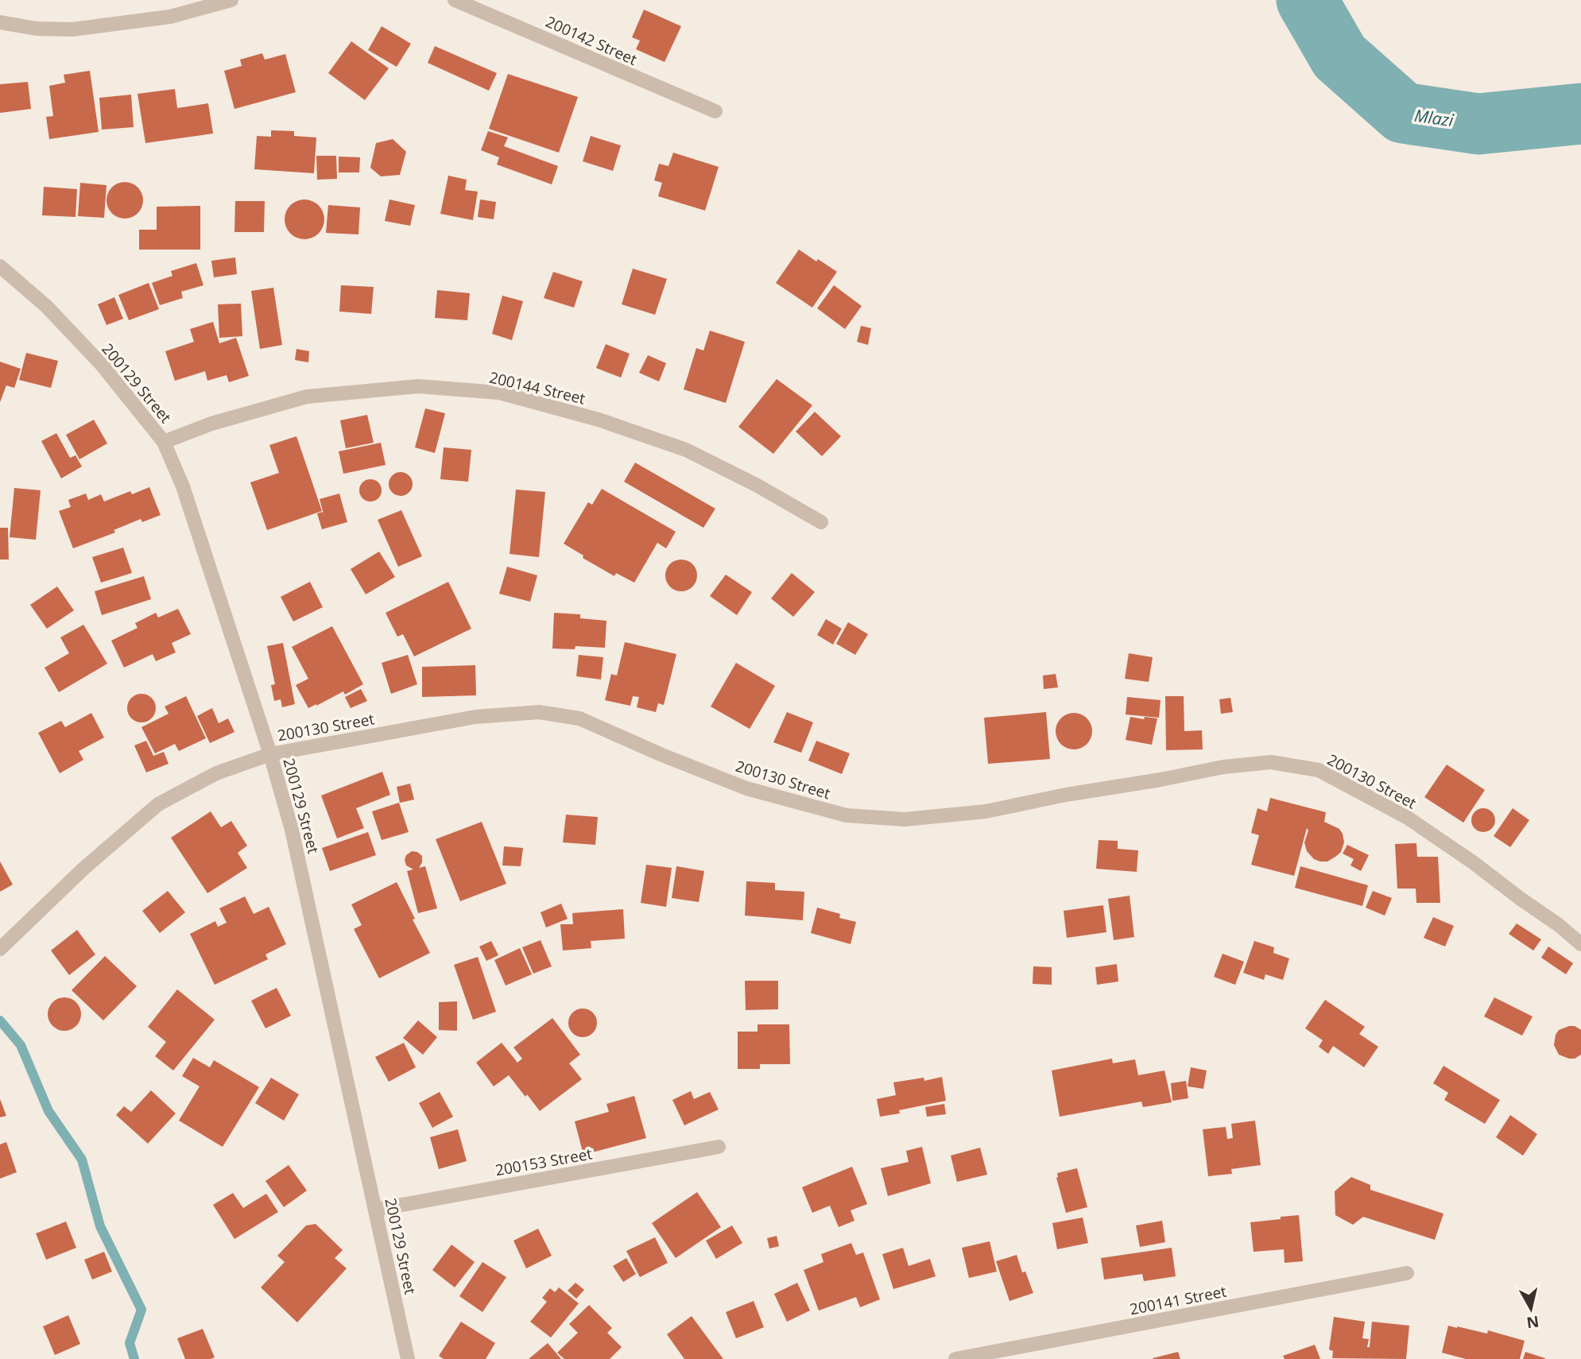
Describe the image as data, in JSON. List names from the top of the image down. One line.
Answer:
{"streets":{"street":["200142 Street","200129 Street","200144 Street","200130 Street","200153 Street","200141 Street"]},"crossings":[["200129 Street","200144 Street"],["200129 Street","200130 Street"],["200129 Street","200153 Street"]],"water":["Mlazi"],"north":"bottom"}
